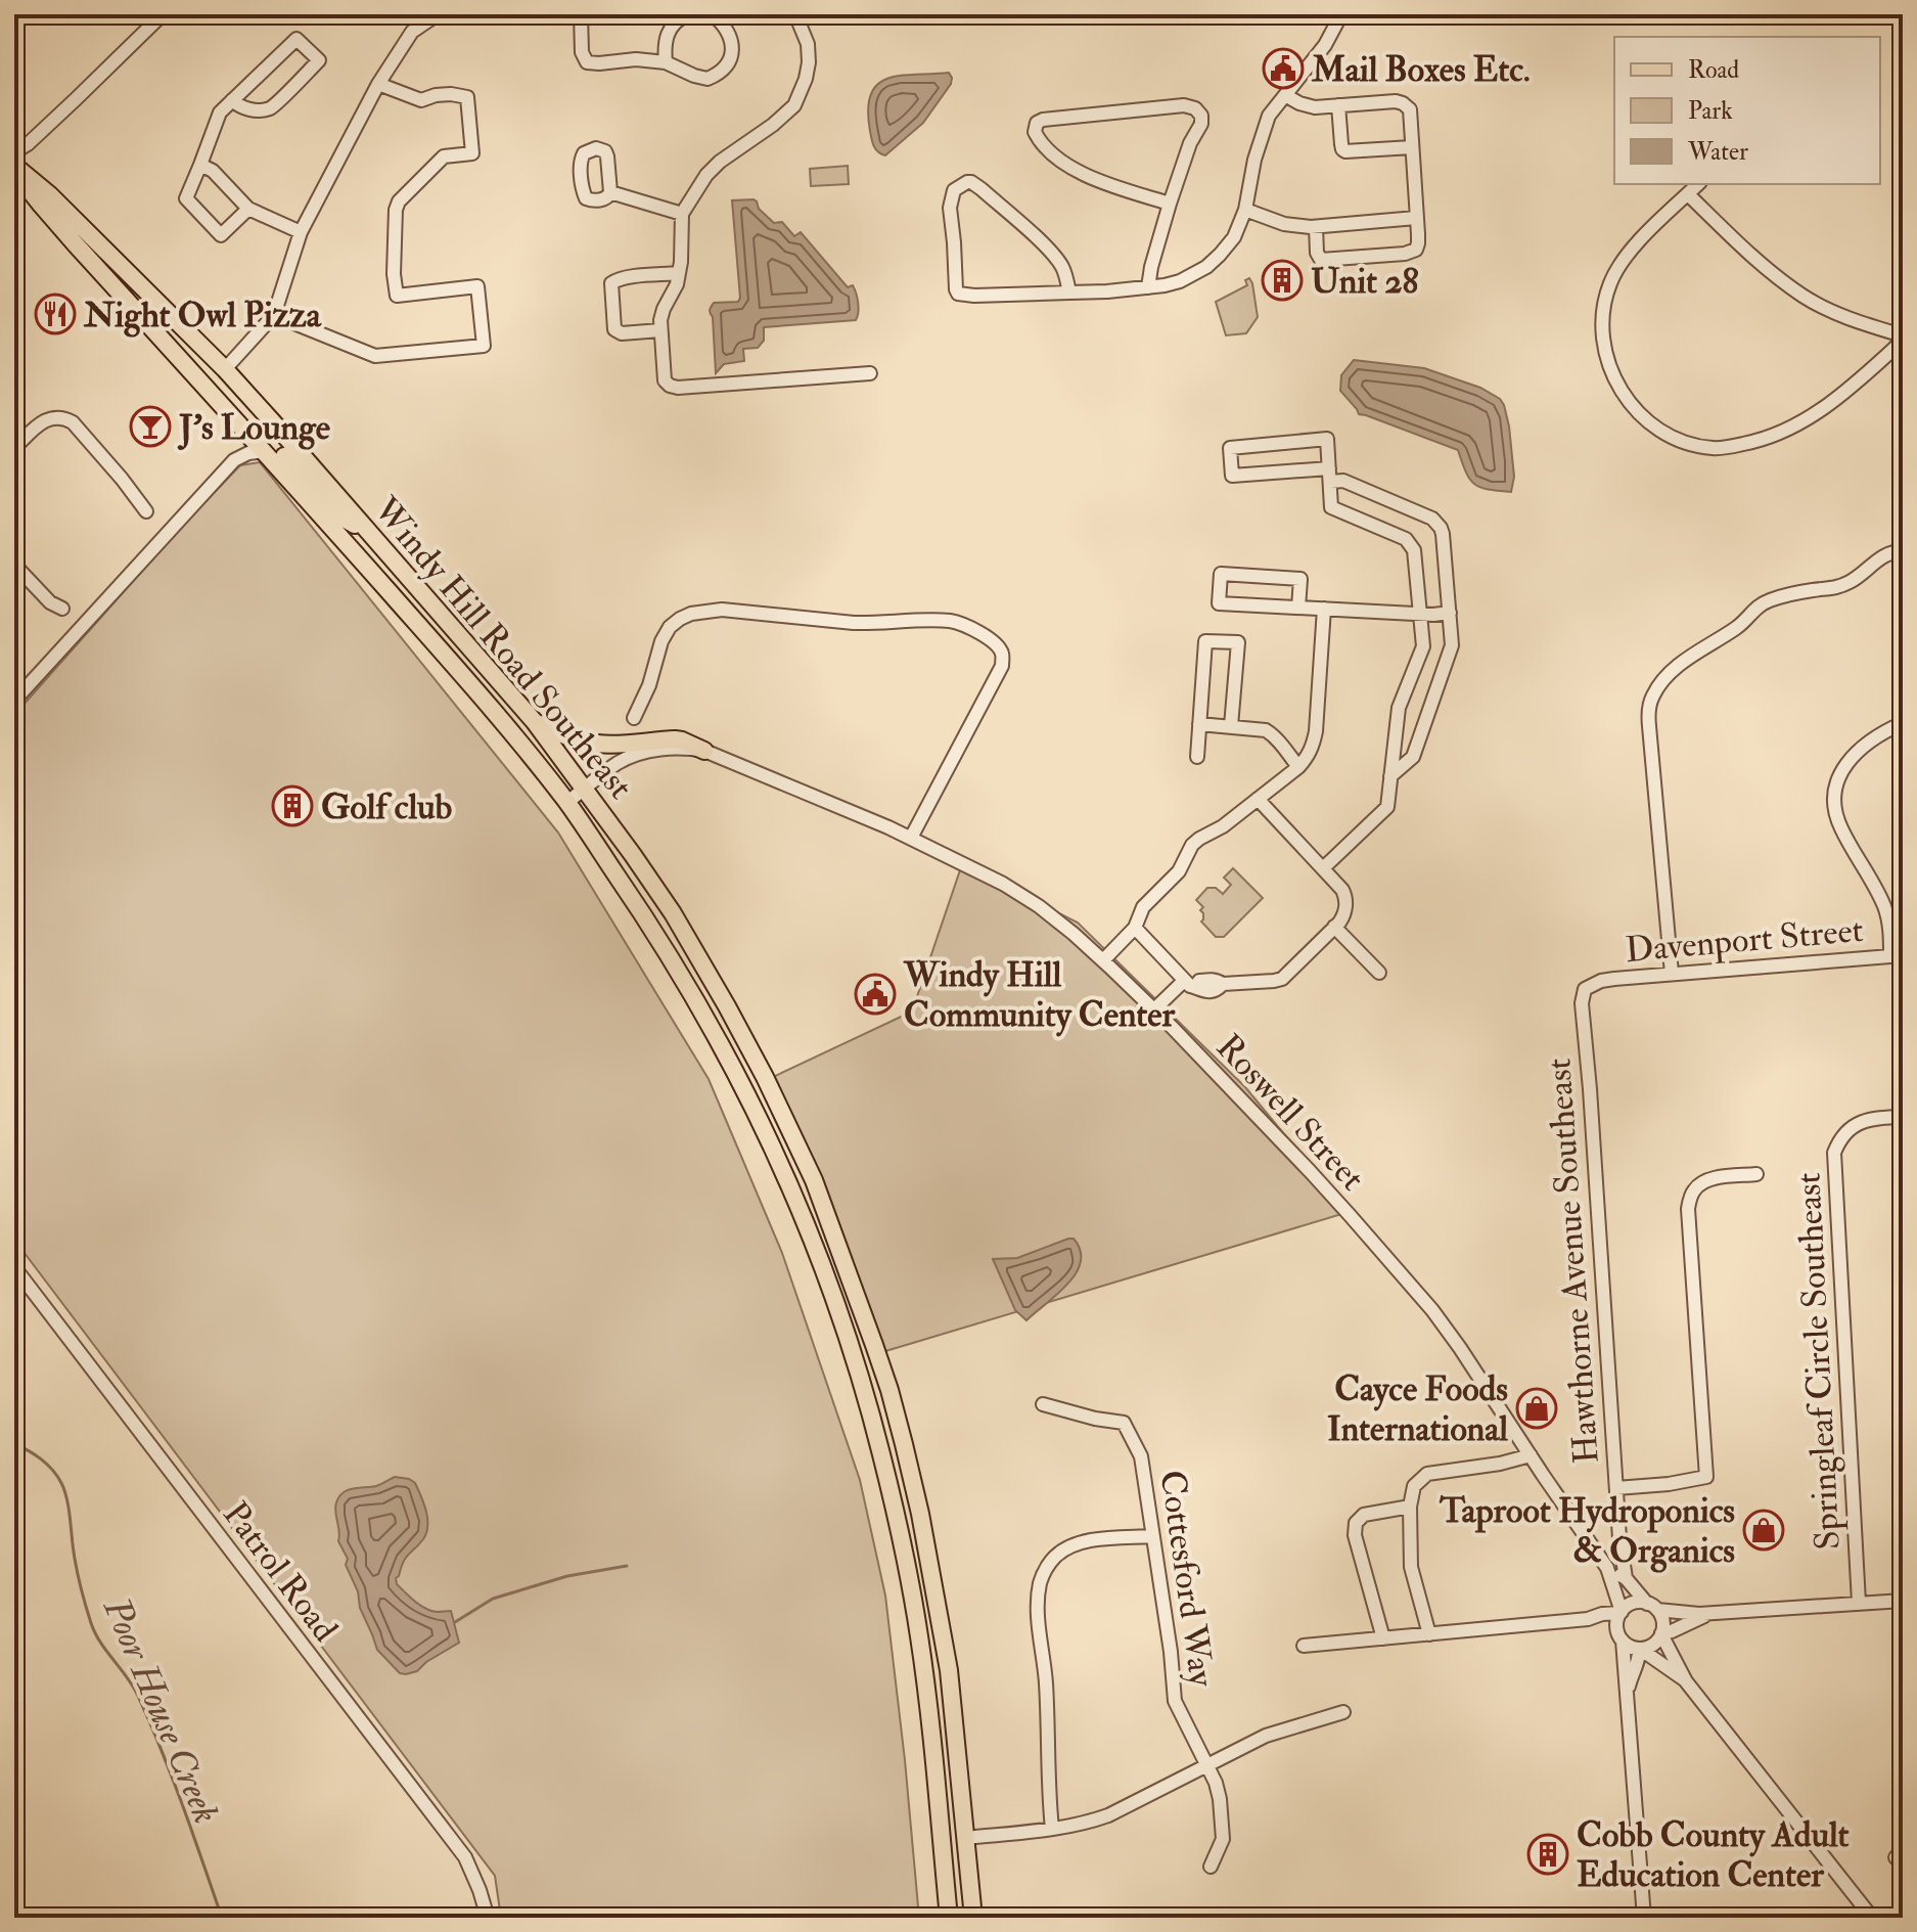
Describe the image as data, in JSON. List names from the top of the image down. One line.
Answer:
{"streets":{"main road":["Windy Hill Road Southeast"],"street":["Davenport Street","Roswell Street","Hawthorne Avenue Southeast","Springleaf Circle Southeast","Patrol Road","Cottesford Way"]},"crossings":[["Windy Hill Road Southeast","Roswell Street"],["Davenport Street","Hawthorne Avenue Southeast"],["Roswell Street","Hawthorne Avenue Southeast"]],"water":["Poor House Creek"],"places":{"public building":["Mail Boxes Etc.","Windy Hill Community Center"],"building":["Unit 28","Golf club","Cobb County Adult Education Center"],"restaurant":["Night Owl Pizza"],"bar":["J's Lounge"],"shop":["Cayce Foods International","Taproot Hydroponics & Organics"]},"legend":["Road","Park","Water"]}
